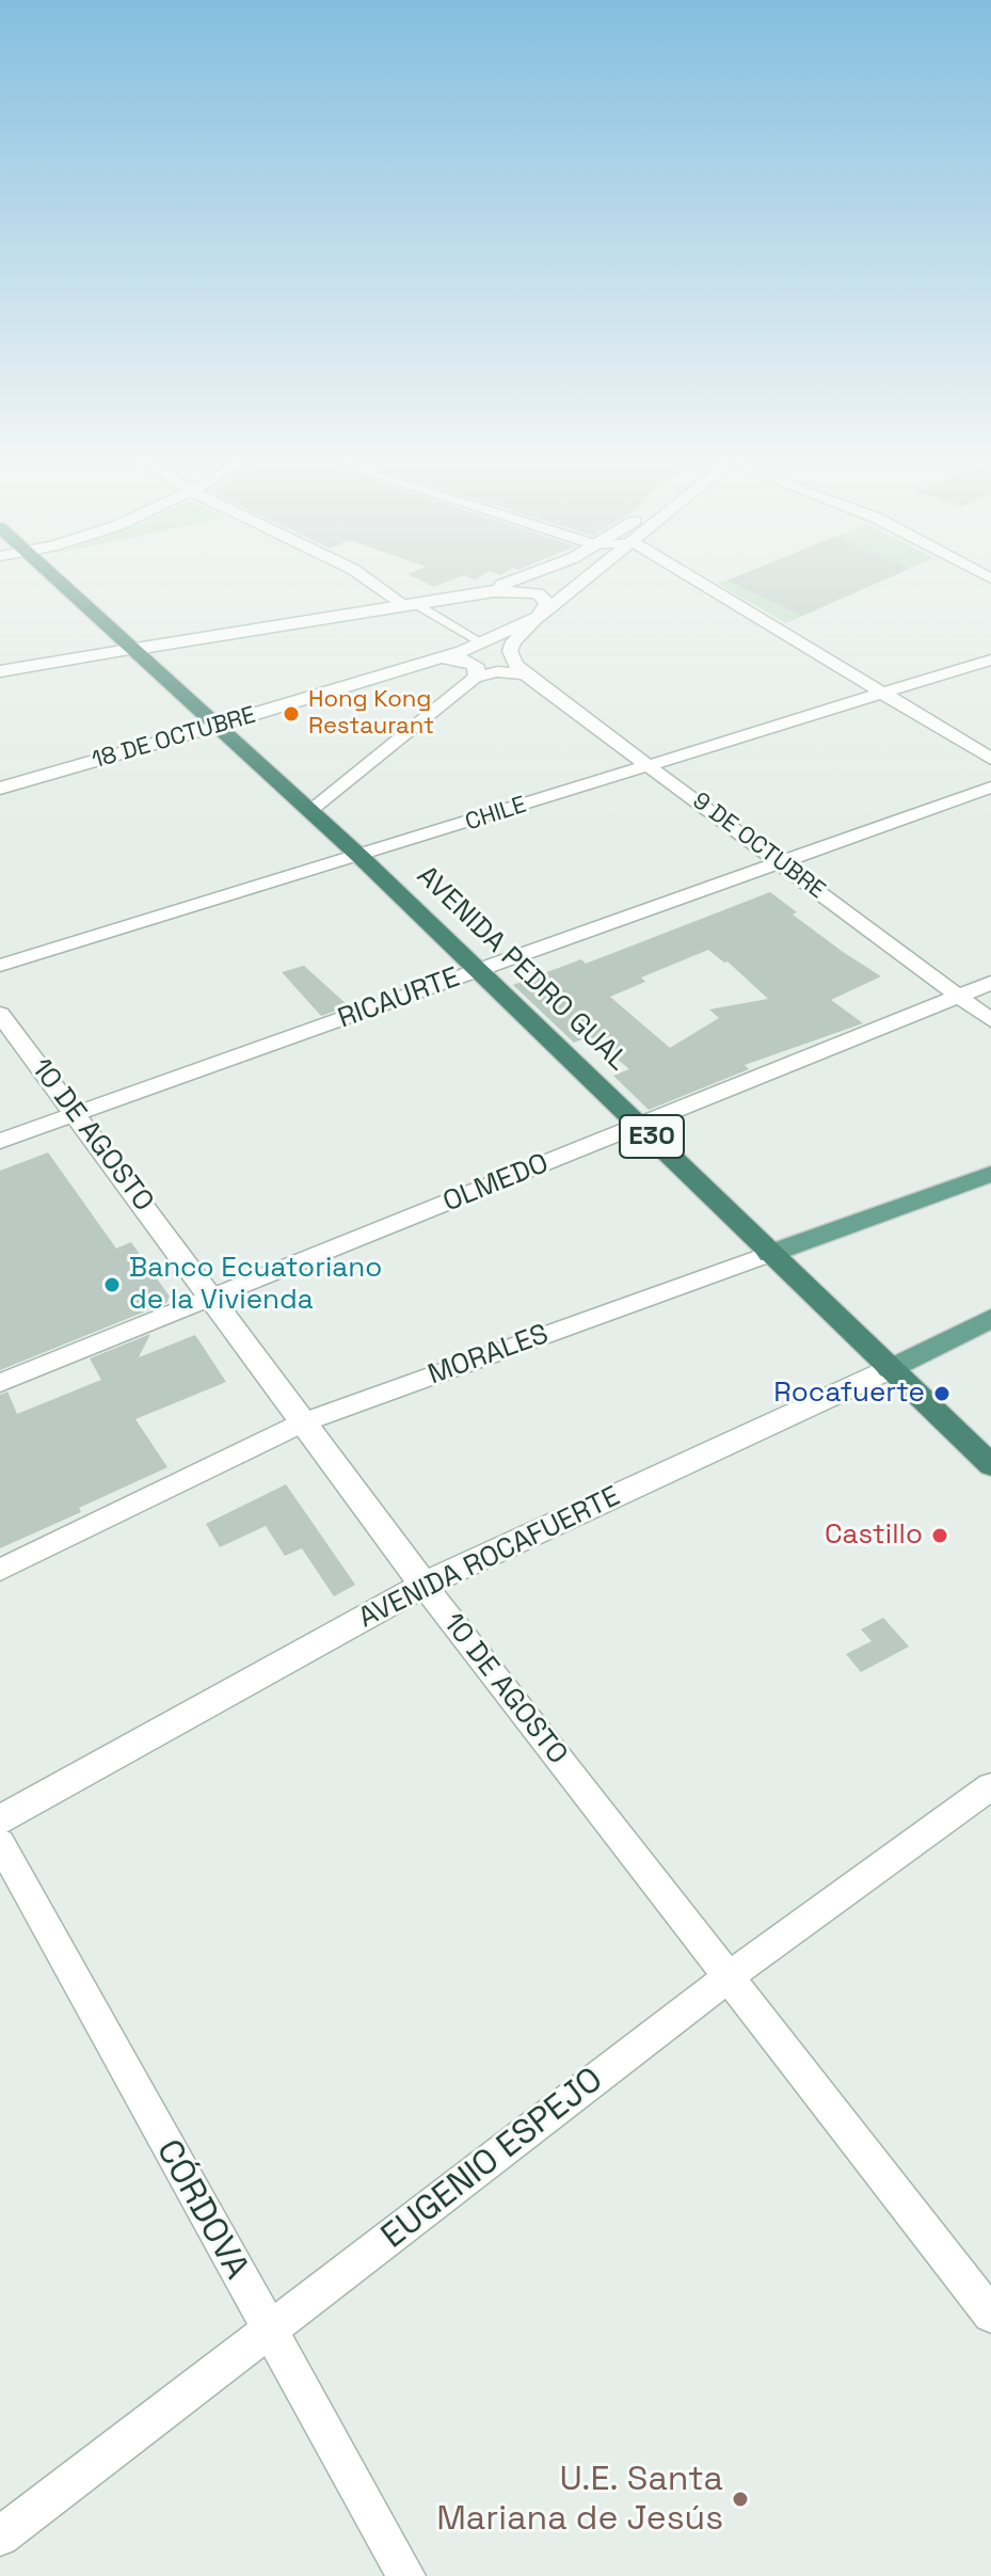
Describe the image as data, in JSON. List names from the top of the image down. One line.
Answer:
{"streets":{"highway":["AVENIDA PEDRO GUAL","E30"],"main road":["18 DE OCTUBRE","10 DE AGOSTO","MORALES","AVENIDA ROCAFUERTE"],"street":["CHILE","9 DE OCTUBRE","RICAURTE","OLMEDO","EUGENIO ESPEJO","CÓRDOVA"]},"crossings":[["18 DE OCTUBRE","AVENIDA PEDRO GUAL"],["CHILE","9 DE OCTUBRE"],["CHILE","AVENIDA PEDRO GUAL"],["9 DE OCTUBRE","RICAURTE"],["9 DE OCTUBRE","OLMEDO"],["AVENIDA PEDRO GUAL","RICAURTE"],["AVENIDA PEDRO GUAL","OLMEDO"],["AVENIDA PEDRO GUAL","MORALES"],["AVENIDA PEDRO GUAL","AVENIDA ROCAFUERTE"],["RICAURTE","10 DE AGOSTO"],["10 DE AGOSTO","OLMEDO"],["10 DE AGOSTO","MORALES"],["10 DE AGOSTO","AVENIDA ROCAFUERTE"],["10 DE AGOSTO","EUGENIO ESPEJO"],["EUGENIO ESPEJO","CÓRDOVA"]],"places":["Hong Kong Restaurant","Banco Ecuatoriano de la Vivienda","Rocafuerte","Castillo","U.E. Santa Mariana de Jesús"]}
